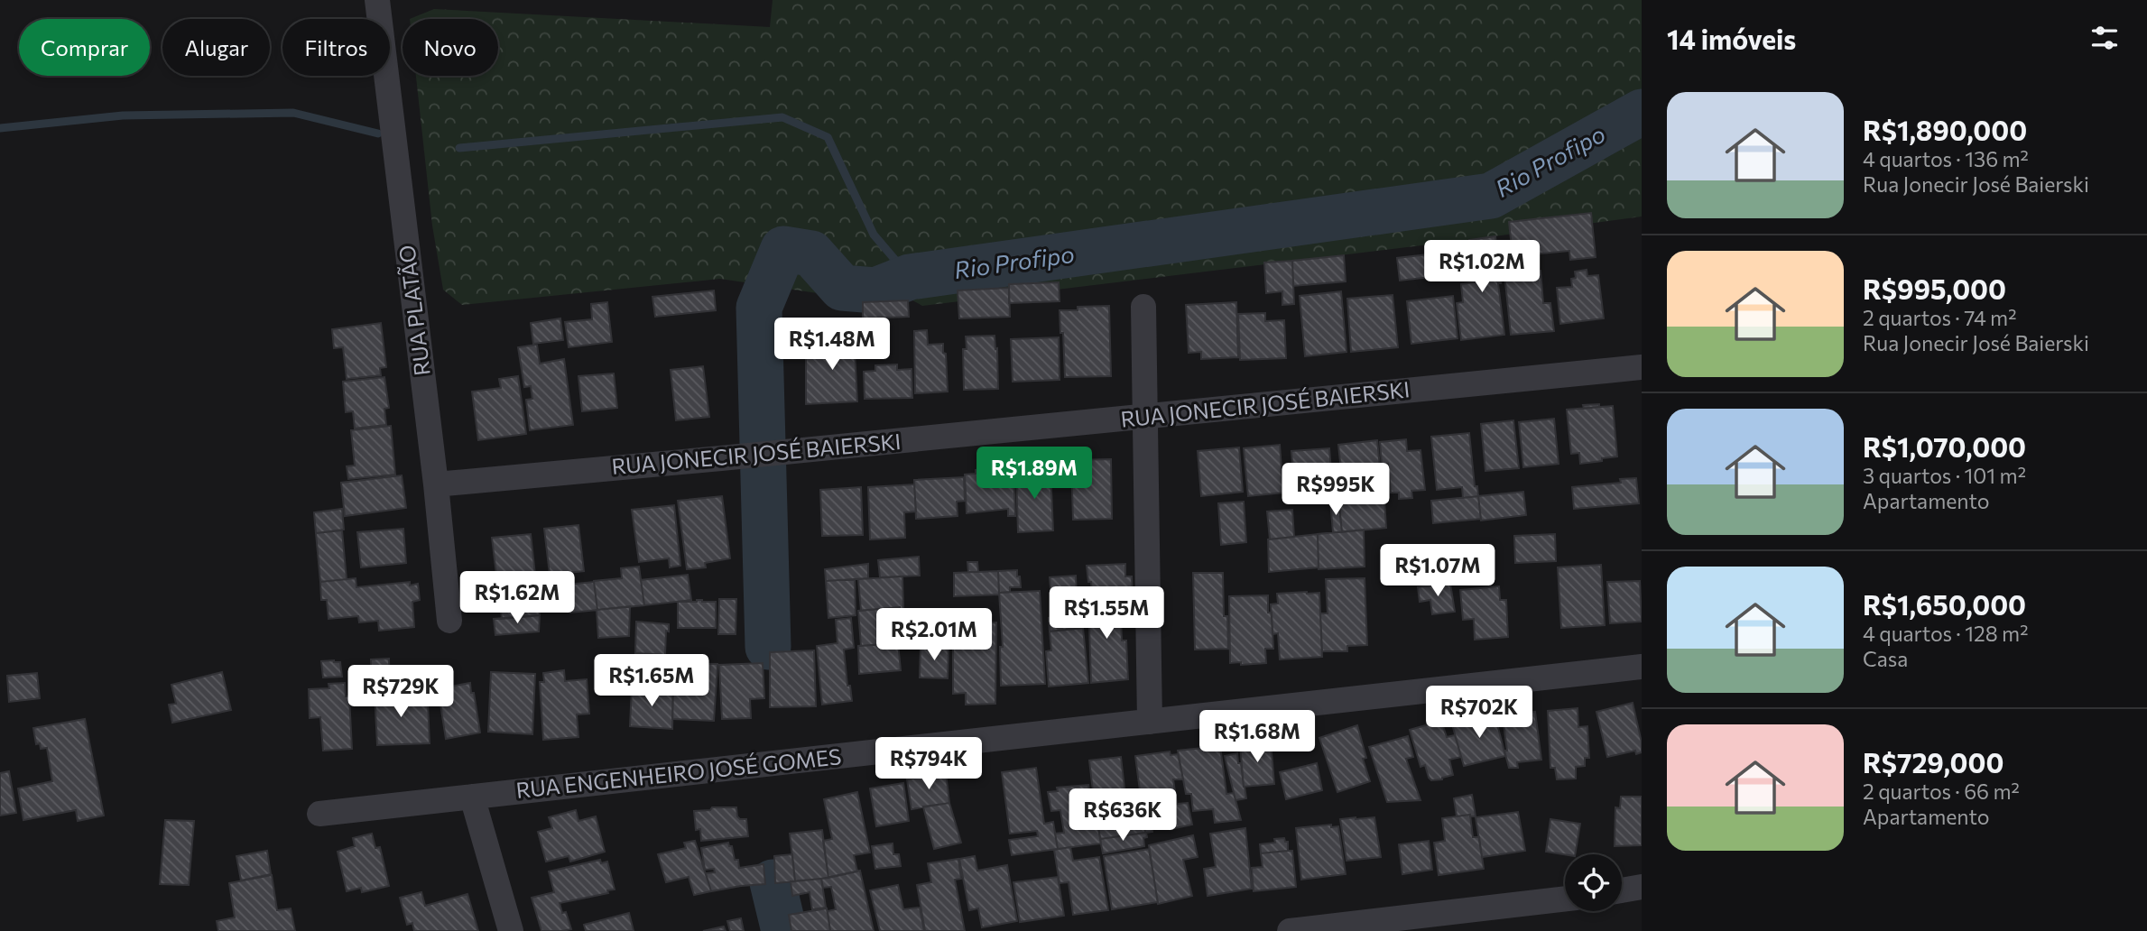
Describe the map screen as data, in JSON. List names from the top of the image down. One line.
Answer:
{"streets":{"street":["RUA PLATÃO","RUA JONECIR JOSÉ BAIERSKI","RUA ENGENHEIRO JOSÉ GOMES"]},"crossings":[["RUA PLATÃO","RUA JONECIR JOSÉ BAIERSKI"]],"water":["Rio Profipo"],"page":{"heading":"14 imóveis","chip":["Comprar","Alugar","Filtros","Novo"],"list":[{"name":"R$1,890,000","note":"4 quartos · 136 m² · Rua Jonecir José Baierski"},{"name":"R$995,000","note":"2 quartos · 74 m² · Rua Jonecir José Baierski"},{"name":"R$1,070,000","note":"3 quartos · 101 m² · Apartamento"},{"name":"R$1,650,000","note":"4 quartos · 128 m² · Casa"},{"name":"R$729,000","note":"2 quartos · 66 m² · Apartamento"}],"price":["R$1.02M","R$1.48M","R$1.89M","R$995K","R$1.07M","R$1.62M","R$1.55M","R$2.01M","R$1.65M","R$729K","R$702K","R$1.68M","R$794K","R$636K"]}}
